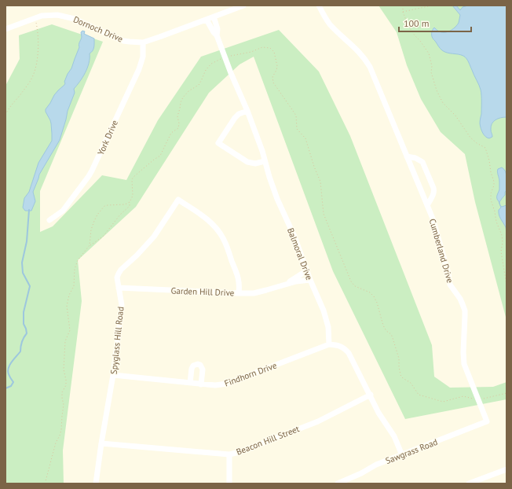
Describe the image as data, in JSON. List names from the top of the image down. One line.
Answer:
{"streets":{"street":["Dornoch Drive","York Drive","Cumberland Drive","Balmoral Drive","Garden Hill Drive","Spyglass Hill Road","Findhorn Drive","Beacon Hill Street","Sawgrass Road"]},"crossings":[["Dornoch Drive","York Drive"],["Dornoch Drive","Balmoral Drive"],["Cumberland Drive","Sawgrass Road"],["Balmoral Drive","Garden Hill Drive"],["Balmoral Drive","Findhorn Drive"],["Garden Hill Drive","Spyglass Hill Road"],["Spyglass Hill Road","Findhorn Drive"],["Spyglass Hill Road","Beacon Hill Street"]],"scale_bar":"100 m"}
